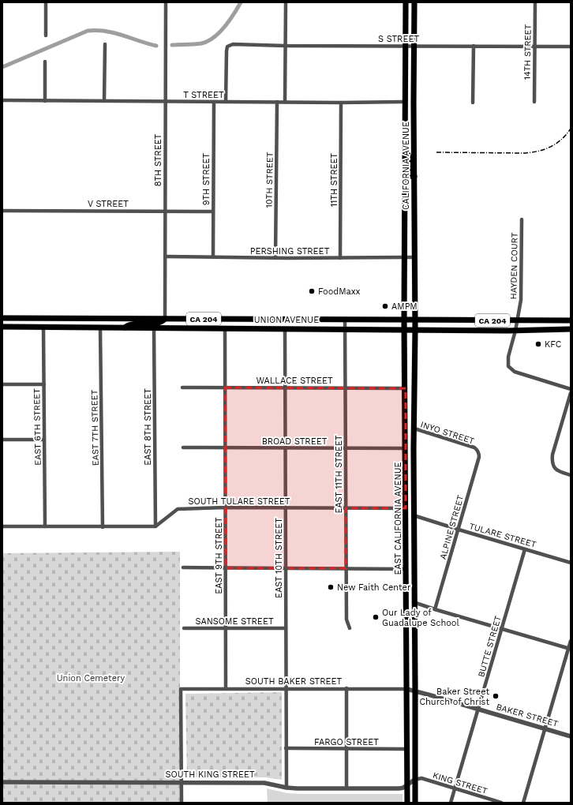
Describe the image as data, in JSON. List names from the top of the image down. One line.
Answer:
{"streets":{"main road":["CALIFORNIA AVENUE","CA 204","UNION AVENUE","EAST CALIFORNIA AVENUE"],"street":["S STREET","14TH STREET","T STREET","8TH STREET","9TH STREET","10TH STREET","11TH STREET","V STREET","PERSHING STREET","HAYDEN COURT","WALLACE STREET","EAST 6TH STREET","EAST 8TH STREET","EAST 7TH STREET","INYO STREET","BROAD STREET","EAST 11TH STREET","SOUTH TULARE STREET","ALPINE STREET","TULARE STREET","EAST 9TH STREET","EAST 10TH STREET","SANSOME STREET","BUTTE STREET","SOUTH BAKER STREET","BAKER STREET","FARGO STREET","SOUTH KING STREET","KING STREET"]},"crossings":[["S STREET","14TH STREET"],["S STREET","T STREET"],["S STREET","CALIFORNIA AVENUE"],["T STREET","8TH STREET"],["T STREET","CALIFORNIA AVENUE"],["T STREET","9TH STREET"],["T STREET","10TH STREET"],["T STREET","11TH STREET"],["8TH STREET","V STREET"],["8TH STREET","PERSHING STREET"],["8TH STREET","UNION AVENUE"],["CALIFORNIA AVENUE","PERSHING STREET"],["CALIFORNIA AVENUE","UNION AVENUE"],["CALIFORNIA AVENUE","EAST CALIFORNIA AVENUE"],["9TH STREET","V STREET"],["9TH STREET","PERSHING STREET"],["10TH STREET","PERSHING STREET"],["11TH STREET","PERSHING STREET"],["HAYDEN COURT","UNION AVENUE"],["UNION AVENUE","EAST 6TH STREET"],["UNION AVENUE","EAST 8TH STREET"],["UNION AVENUE","EAST 7TH STREET"],["UNION AVENUE","EAST 11TH STREET"],["UNION AVENUE","EAST CALIFORNIA AVENUE"],["UNION AVENUE","EAST 9TH STREET"],["UNION AVENUE","EAST 10TH STREET"],["WALLACE STREET","EAST 11TH STREET"],["WALLACE STREET","EAST CALIFORNIA AVENUE"],["WALLACE STREET","EAST 9TH STREET"],["WALLACE STREET","EAST 10TH STREET"],["EAST 8TH STREET","SOUTH TULARE STREET"],["INYO STREET","EAST CALIFORNIA AVENUE"],["INYO STREET","ALPINE STREET"],["BROAD STREET","EAST 11TH STREET"],["BROAD STREET","EAST CALIFORNIA AVENUE"],["BROAD STREET","EAST 9TH STREET"],["BROAD STREET","EAST 10TH STREET"],["EAST 11TH STREET","SOUTH TULARE STREET"],["SOUTH TULARE STREET","EAST CALIFORNIA AVENUE"],["SOUTH TULARE STREET","EAST 9TH STREET"],["SOUTH TULARE STREET","EAST 10TH STREET"],["EAST CALIFORNIA AVENUE","TULARE STREET"],["EAST CALIFORNIA AVENUE","SOUTH BAKER STREET"],["EAST CALIFORNIA AVENUE","BAKER STREET"],["EAST CALIFORNIA AVENUE","FARGO STREET"],["EAST CALIFORNIA AVENUE","SOUTH KING STREET"],["EAST CALIFORNIA AVENUE","KING STREET"],["ALPINE STREET","TULARE STREET"],["TULARE STREET","BUTTE STREET"],["EAST 9TH STREET","SANSOME STREET"],["EAST 9TH STREET","SOUTH BAKER STREET"],["EAST 10TH STREET","SANSOME STREET"],["EAST 10TH STREET","SOUTH BAKER STREET"],["EAST 10TH STREET","FARGO STREET"],["EAST 10TH STREET","SOUTH KING STREET"],["BUTTE STREET","BAKER STREET"],["BUTTE STREET","KING STREET"],["SOUTH BAKER STREET","BAKER STREET"],["SOUTH BAKER STREET","SOUTH KING STREET"],["SOUTH KING STREET","KING STREET"]],"parks":["Union Cemetery"],"places":["FoodMaxx","AMPM","KFC","New Faith Center","Our Lady of Guadalupe School","Baker Street Church of Christ"]}
